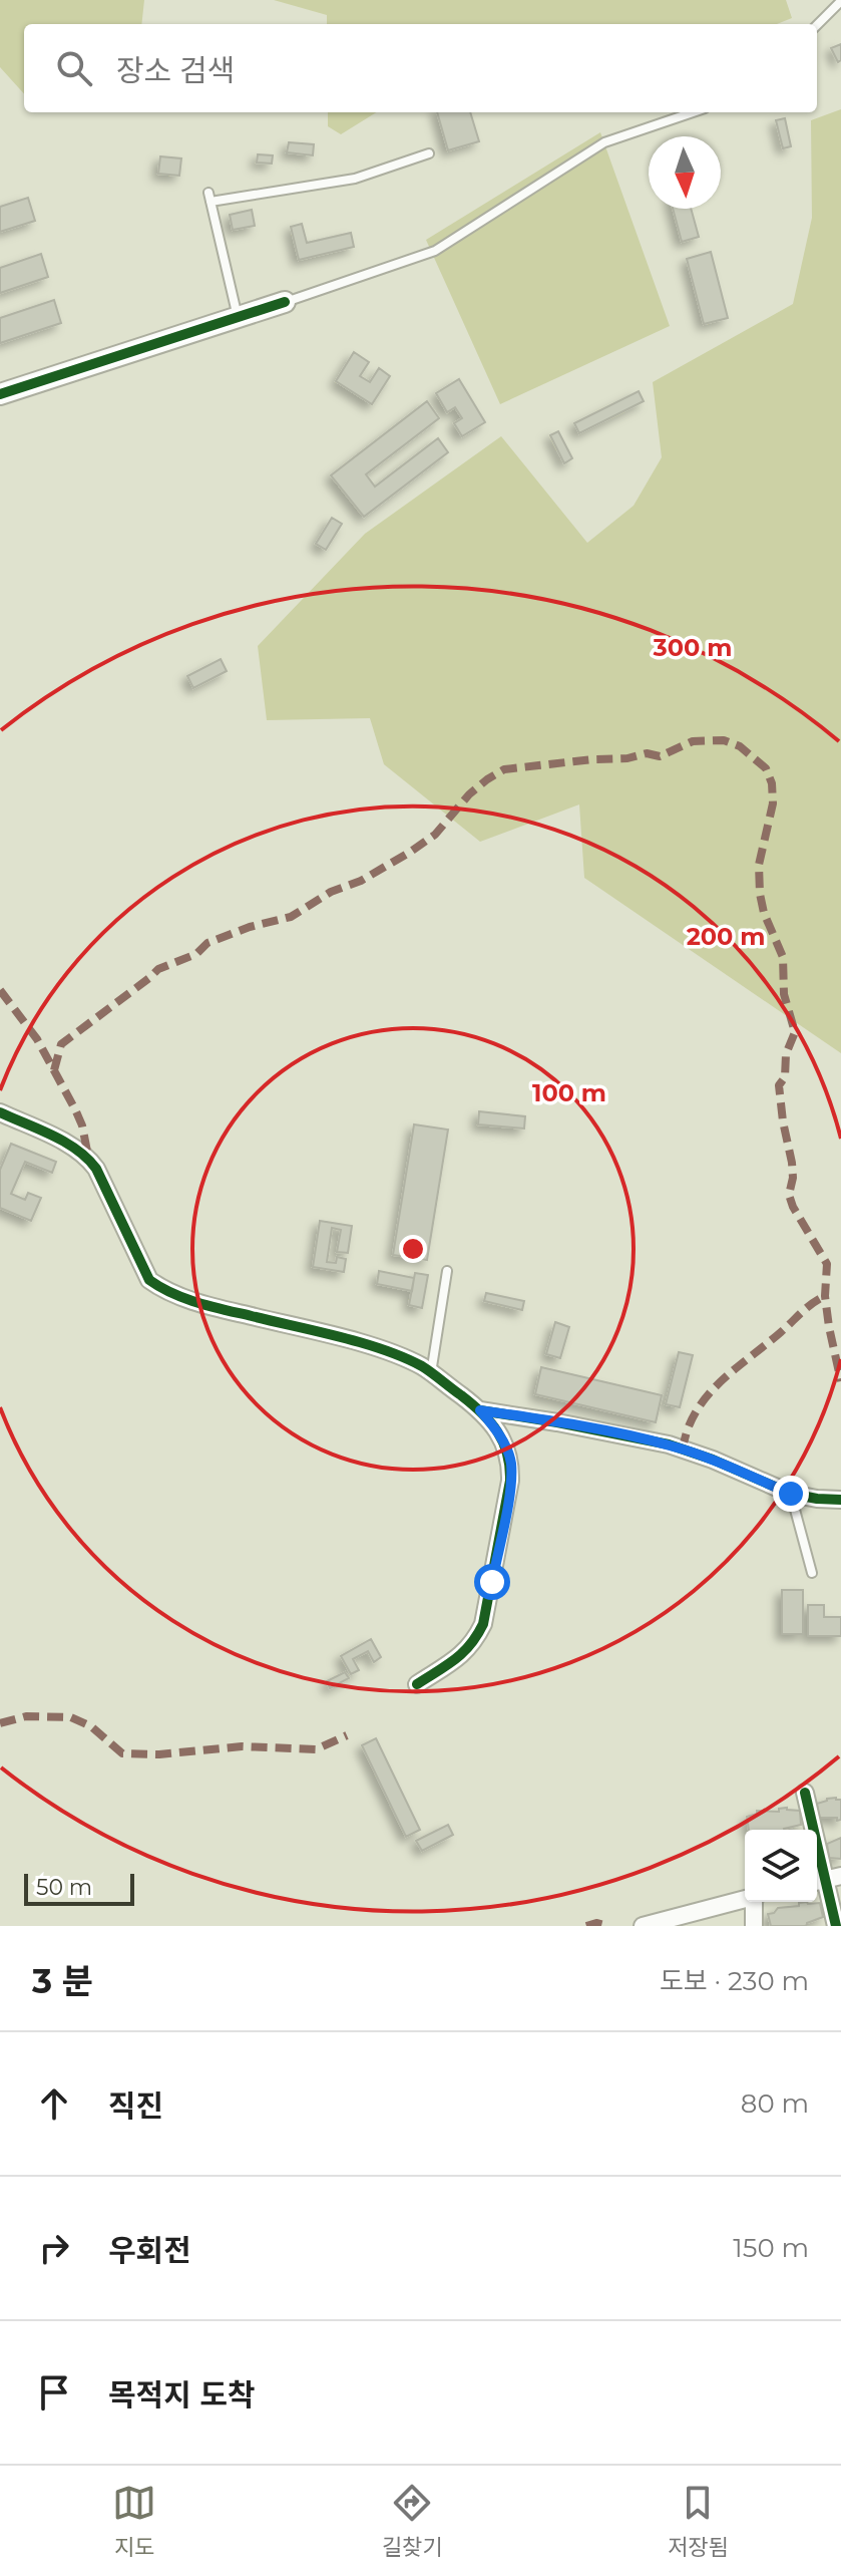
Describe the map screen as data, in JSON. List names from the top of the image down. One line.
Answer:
{"scale_bar":"50 m","north":"bottom","page":{"search":"장소 검색","scale":"50 m","heading":["3 분","도보 · 230 m"],"list":[["직진","80 m"],["우회전","150 m"],"목적지 도착"],"nav":["지도","길찾기","저장됨"]},"rings":["300 m","200 m","100 m"]}
